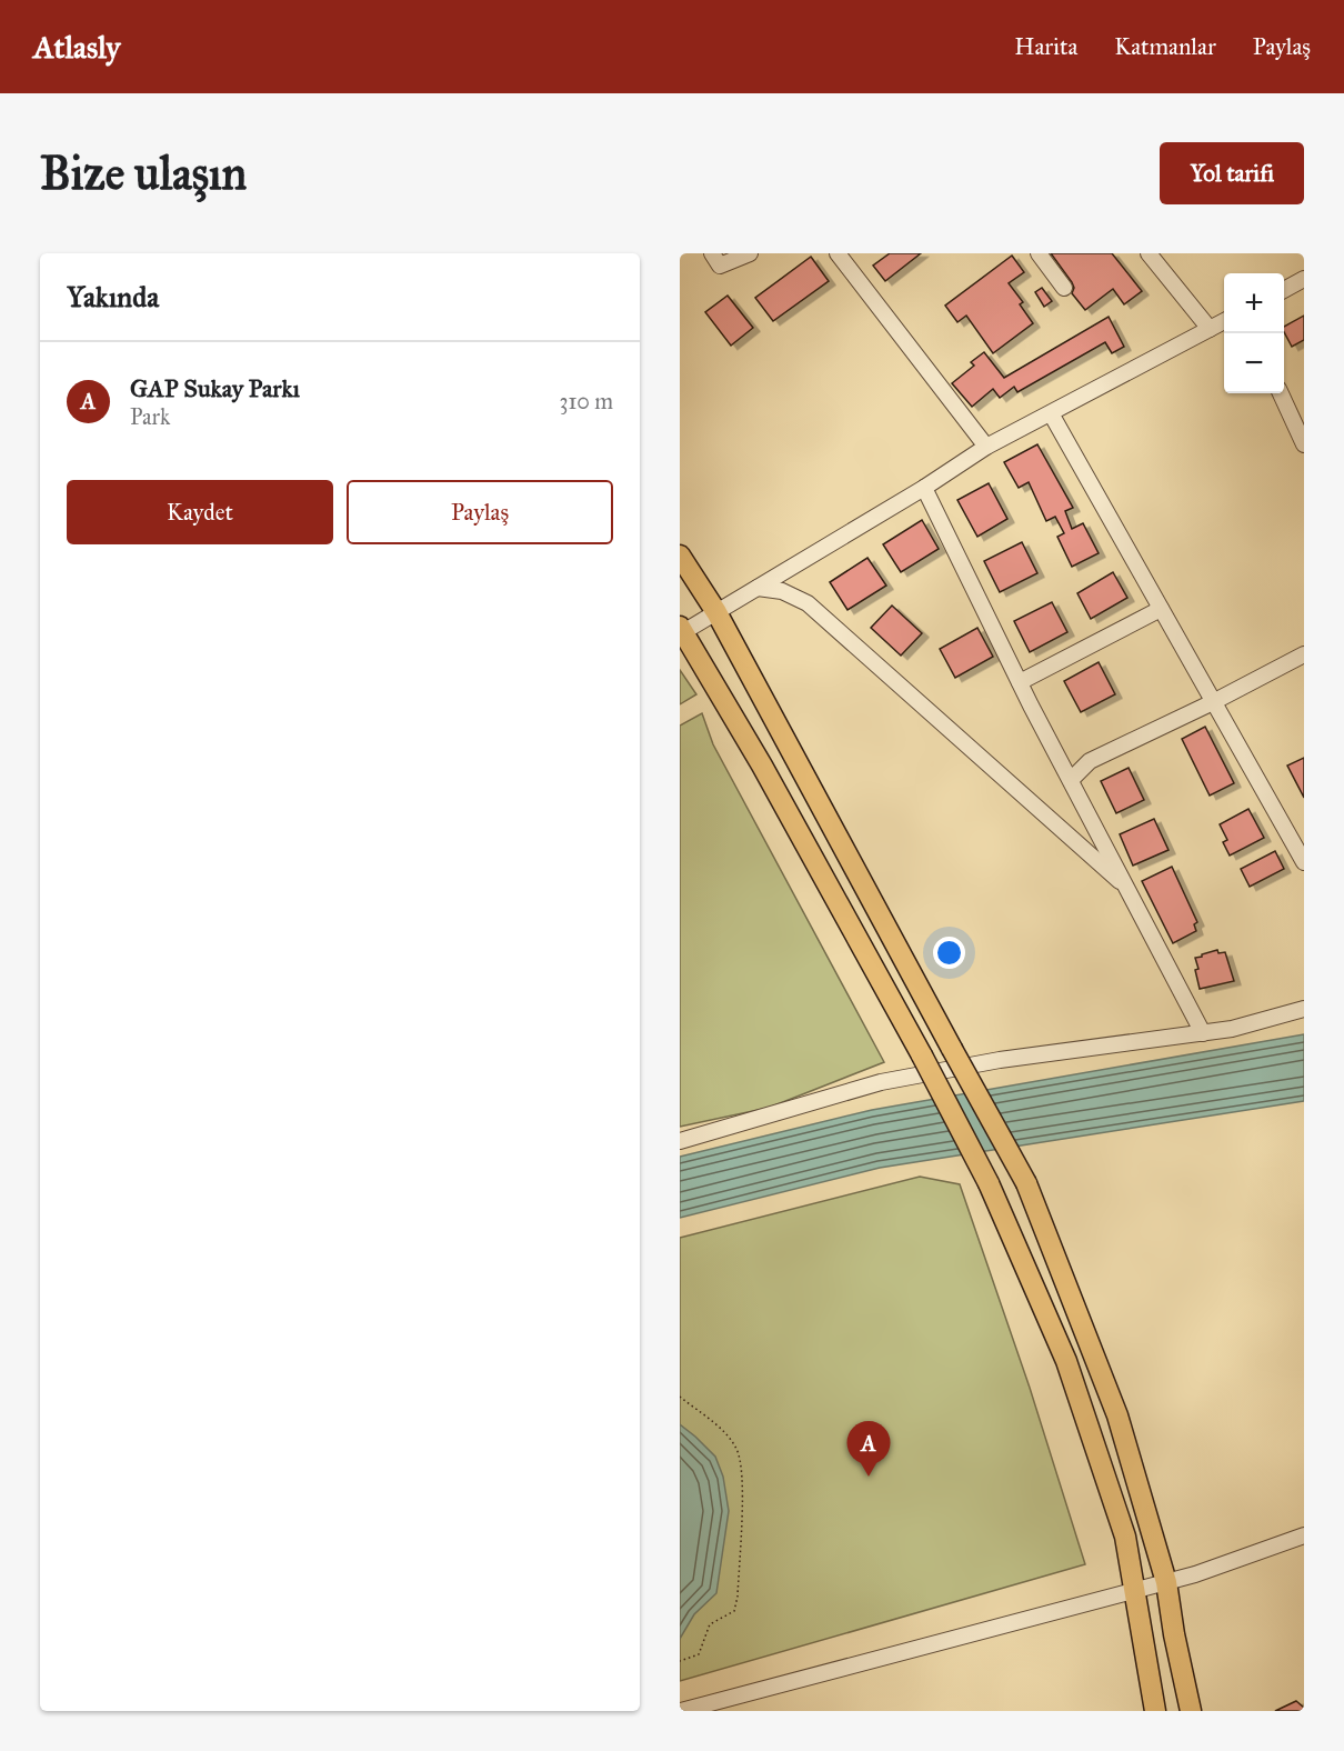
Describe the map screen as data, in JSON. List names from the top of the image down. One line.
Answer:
{"page":{"header":"Atlasly","nav":["Harita","Katmanlar","Paylaş"],"buttons":["Yol tarifi",["Kaydet","Paylaş"]],"title":"Bize ulaşın","heading":"Yakında","map_buttons":["+","−"],"list":[{"mark":"A","name":"GAP Sukay Parkı","note":"Park","value":"310 m"}],"pins":"A"}}
